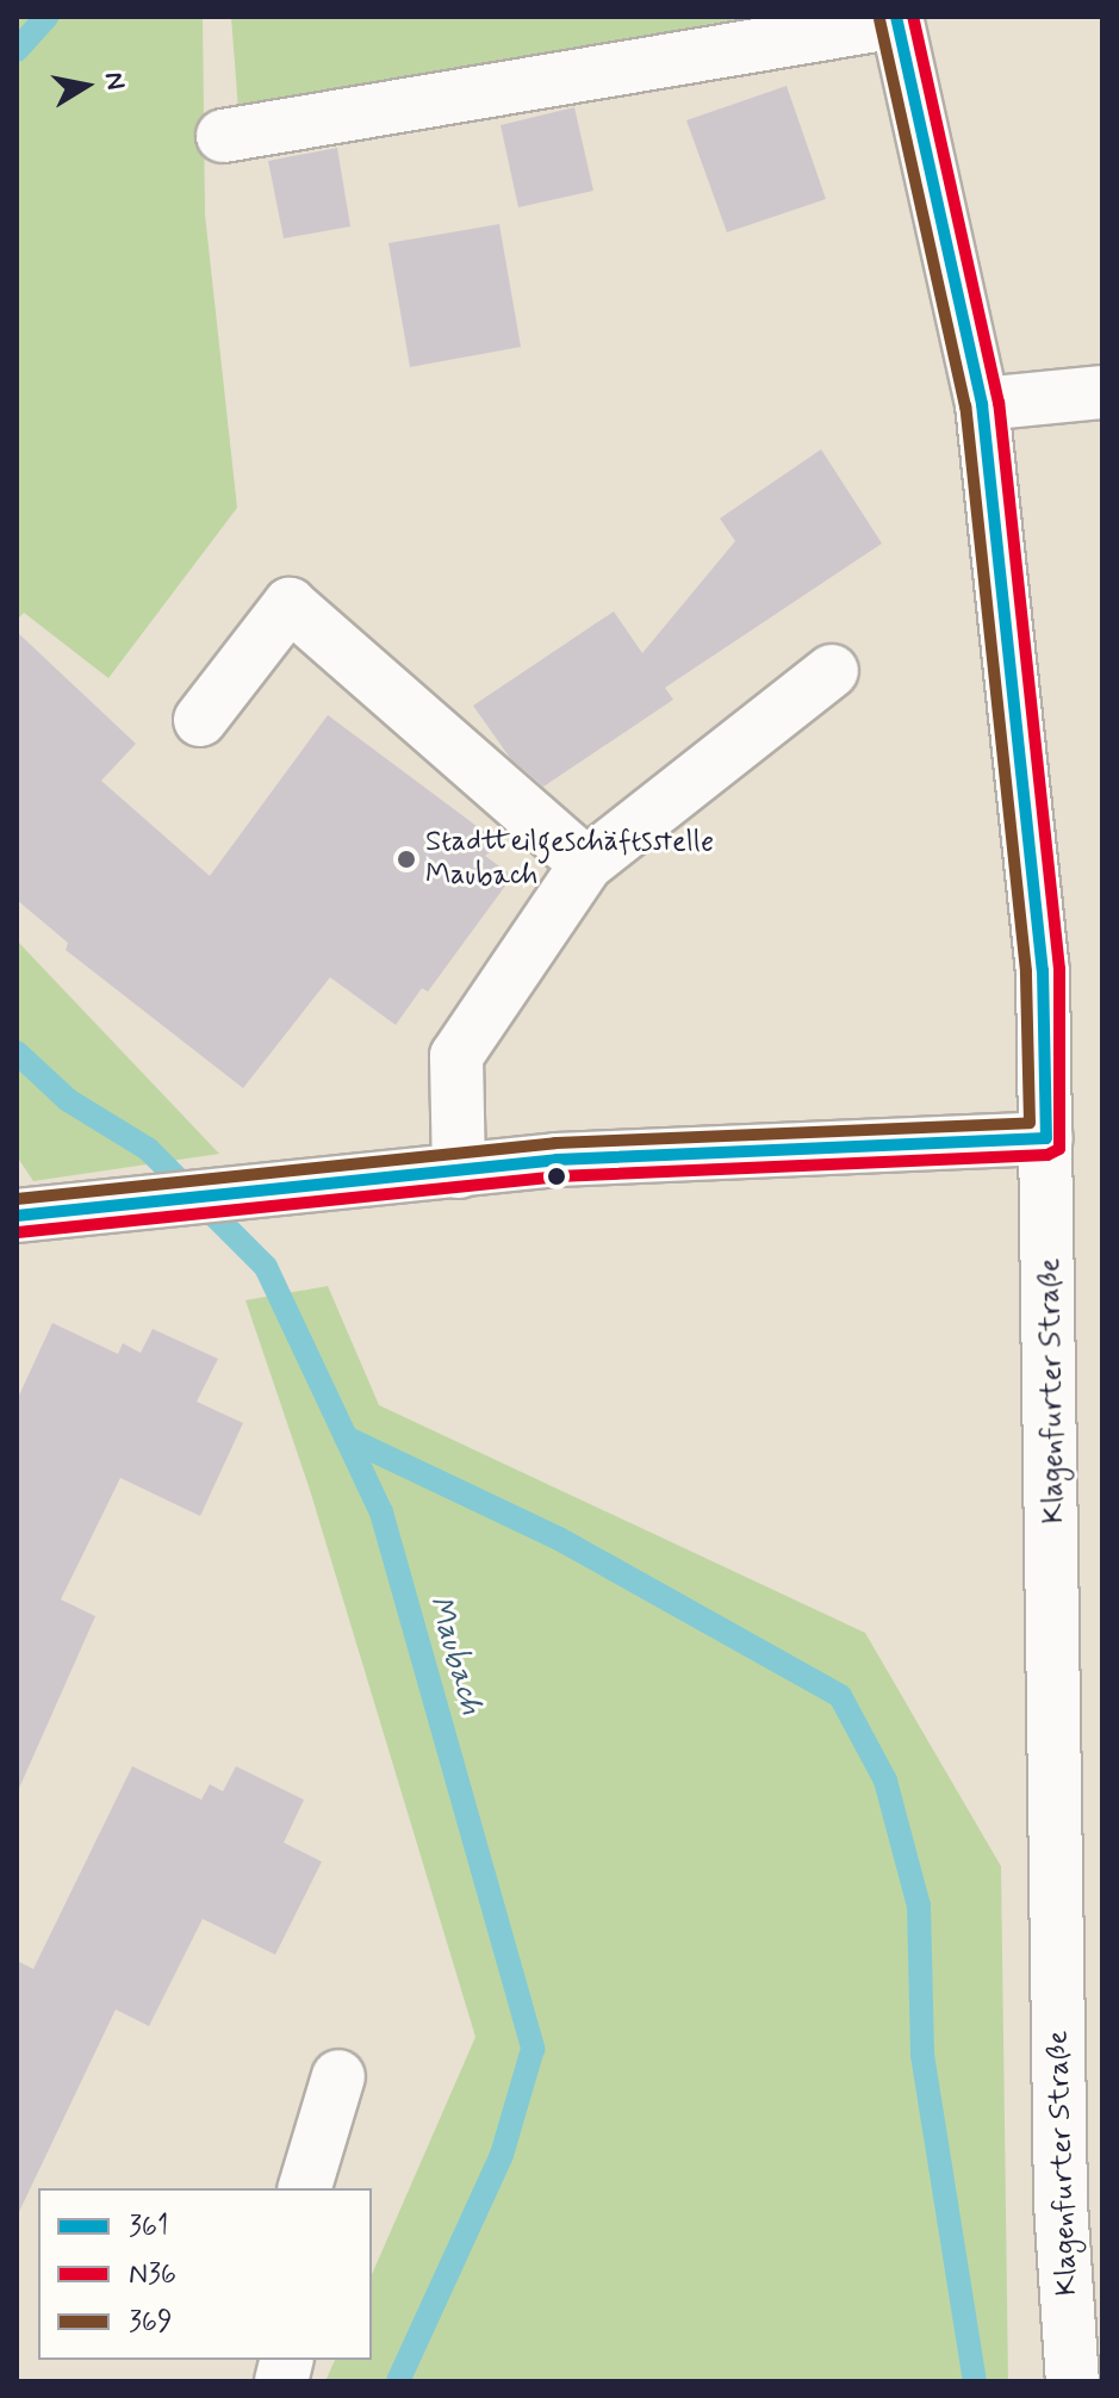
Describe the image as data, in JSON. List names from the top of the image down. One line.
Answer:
{"streets":{"street":["Klagenfurter Straße"]},"water":["Maubach"],"places":["Stadtteilgeschäftsstelle Maubach"],"lines":["transit line 361","transit line N36","transit line 369"],"legend":["361","N36","369"],"north":"right"}
